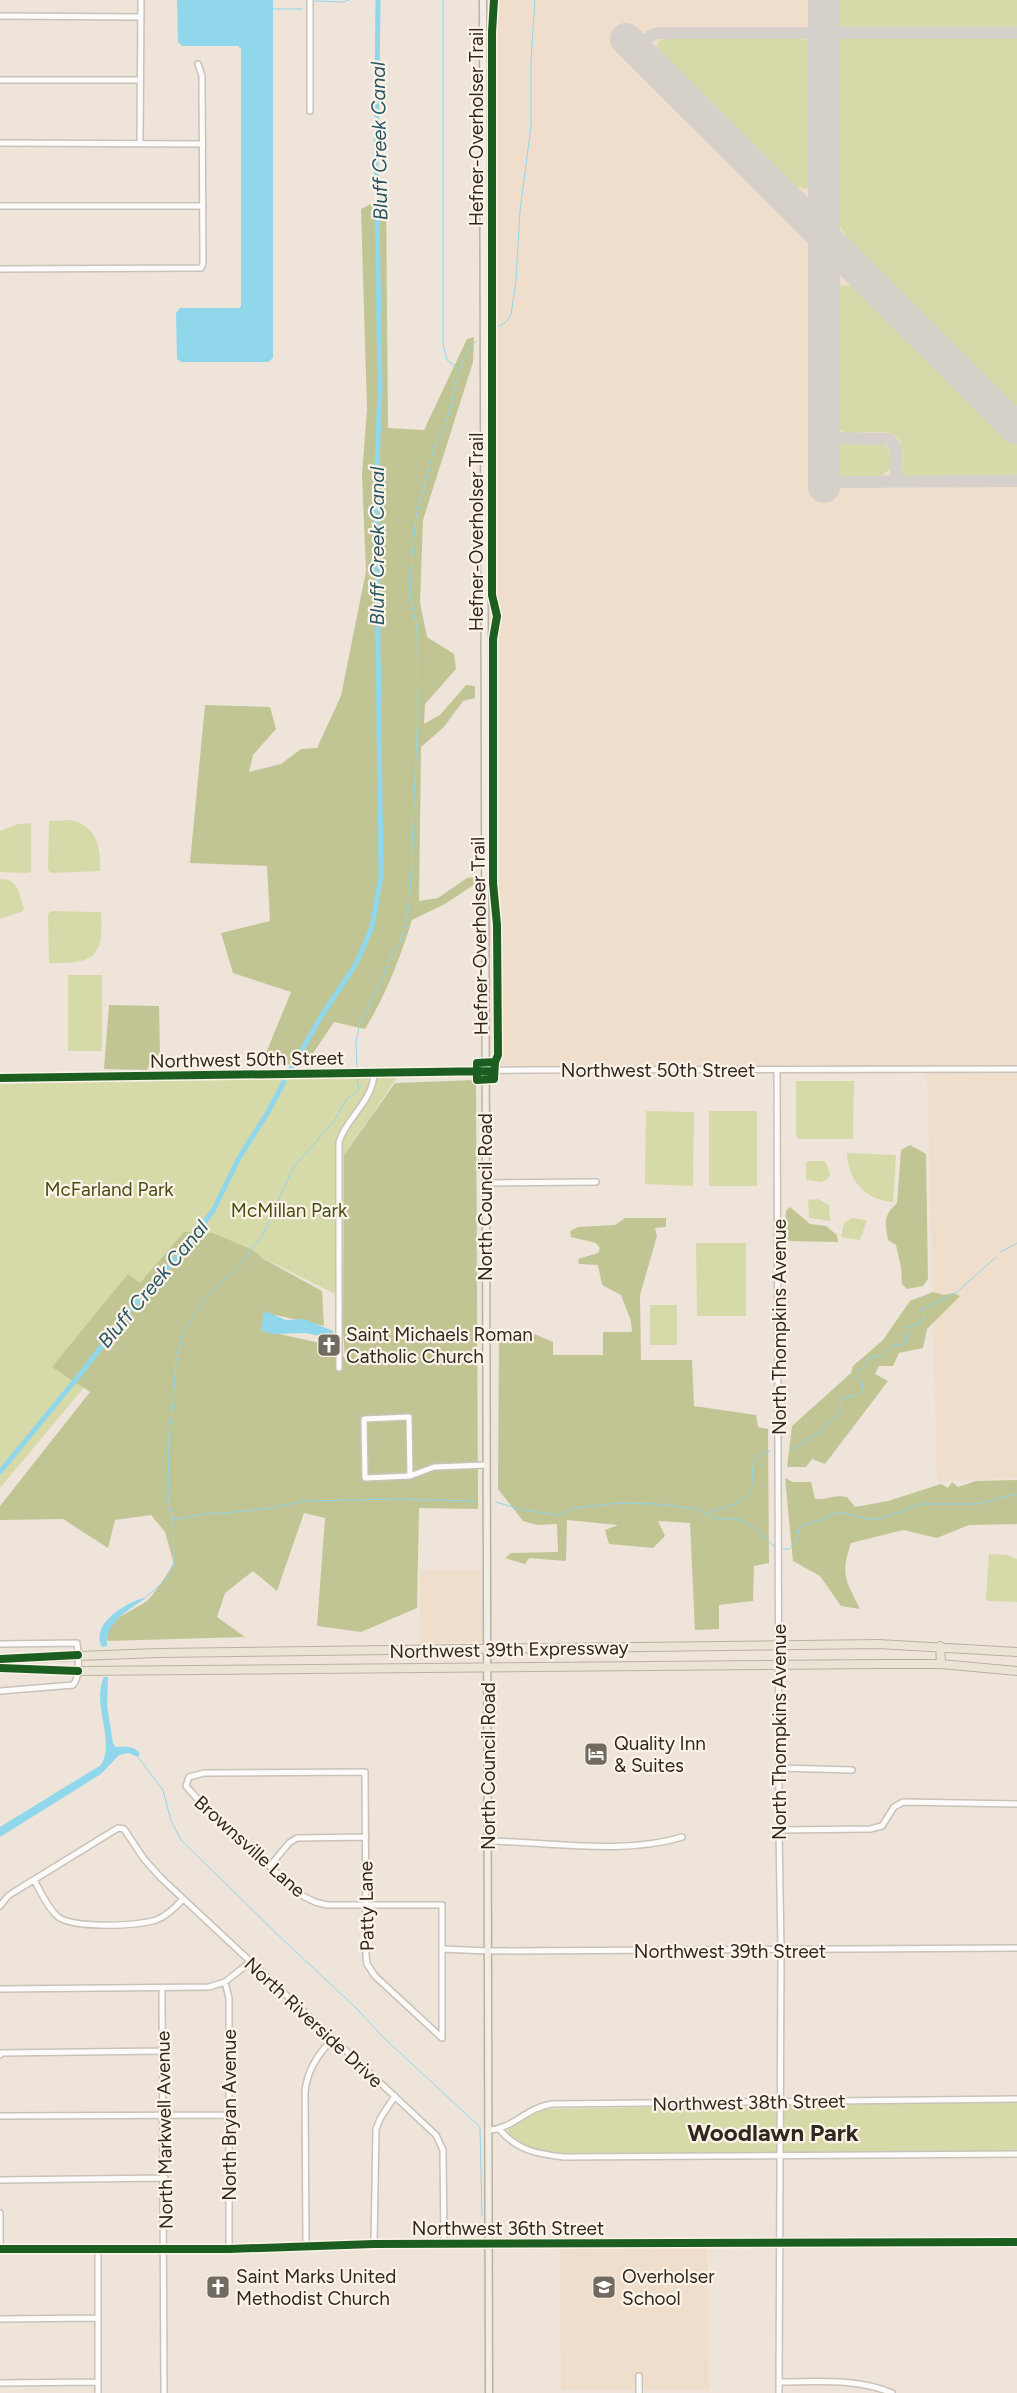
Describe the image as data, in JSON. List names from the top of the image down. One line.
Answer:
{"streets":{"highway":["Northwest 39th Expressway"],"main road":["North Council Road"],"street":["Northwest 50th Street","North Thompkins Avenue","Brownsville Lane","Patty Lane","Northwest 39th Street","North Riverside Drive","Northwest 38th Street","North Bryan Avenue","North Markwell Avenue","Northwest 36th Street"],"cycle path":["Hefner-Overholser Trail"]},"crossings":[["Northwest 50th Street","North Council Road"],["Northwest 50th Street","North Thompkins Avenue"],["North Council Road","Northwest 39th Expressway"],["North Council Road","Northwest 39th Street"],["North Council Road","Northwest 36th Street"],["North Thompkins Avenue","Northwest 39th Expressway"],["North Thompkins Avenue","Northwest 39th Street"],["North Thompkins Avenue","Northwest 38th Street"],["North Thompkins Avenue","Northwest 36th Street"],["Brownsville Lane","Patty Lane"],["Brownsville Lane","Northwest 39th Street"],["Patty Lane","Northwest 39th Street"],["North Riverside Drive","Northwest 36th Street"],["North Bryan Avenue","Northwest 36th Street"],["North Markwell Avenue","Northwest 36th Street"]],"districts":["Woodlawn Park"],"water":["Bluff Creek Canal"],"parks":["McFarland Park","McMillan Park"],"places":{"church":["Saint Michaels Roman Catholic Church","Saint Marks United Methodist Church"],"hotel":["Quality Inn & Suites"],"school or university":["Overholser School"]}}
